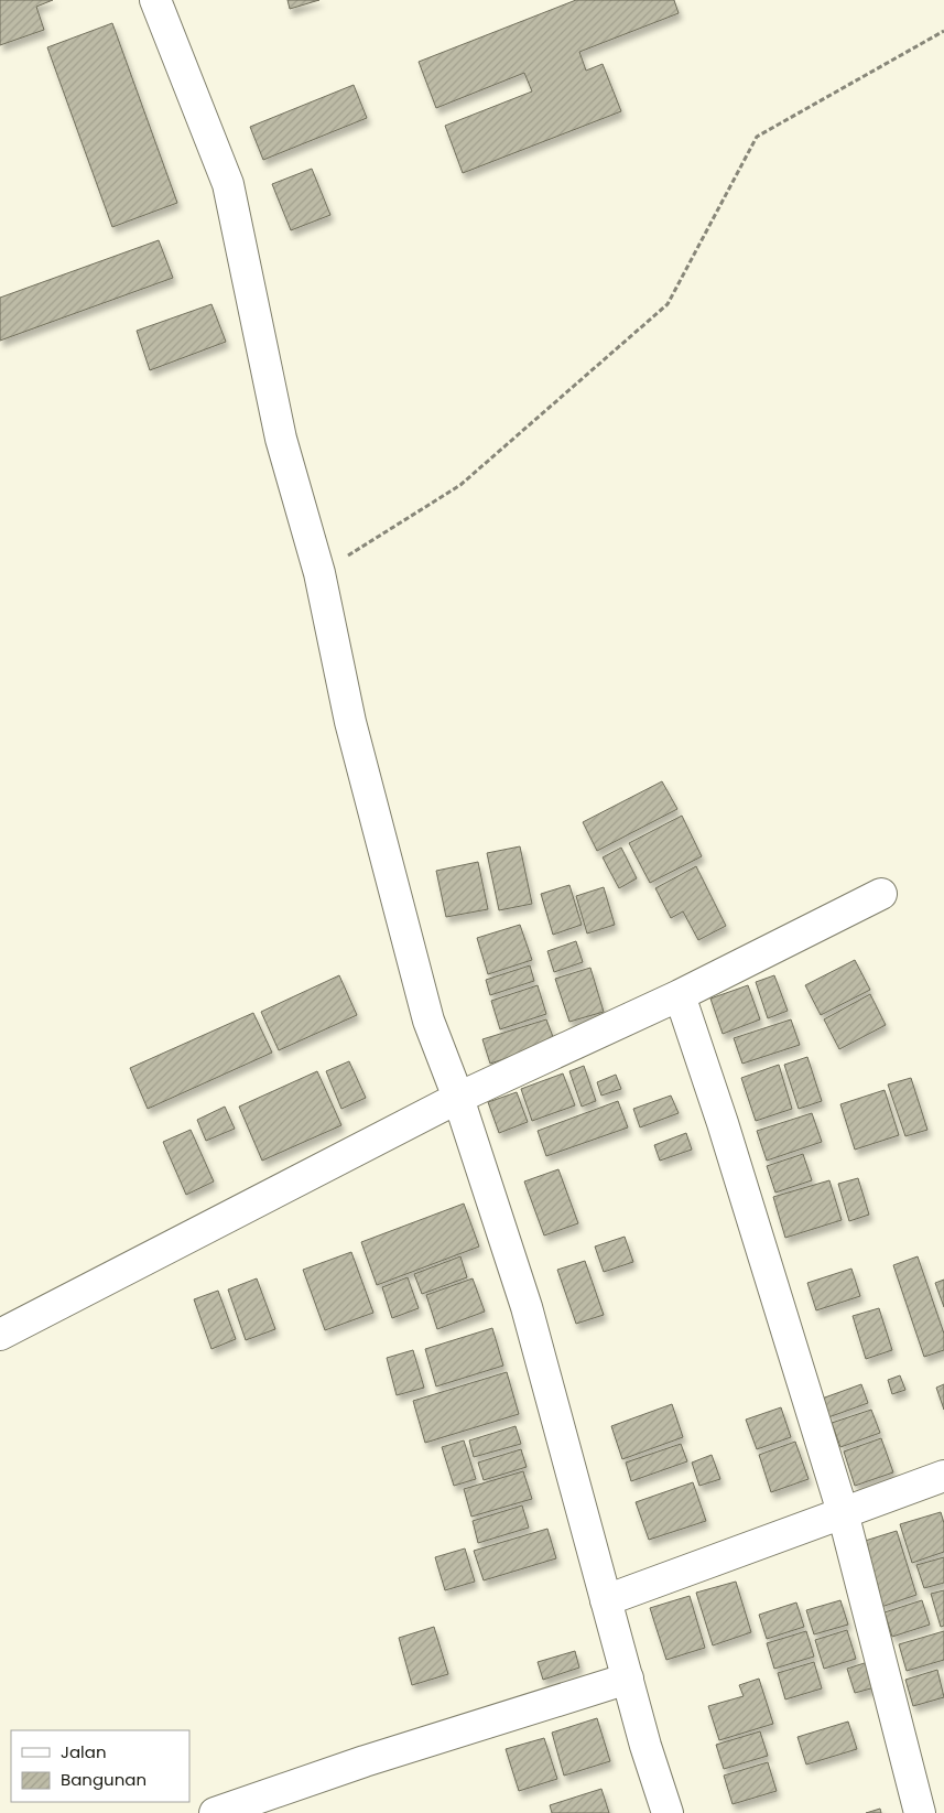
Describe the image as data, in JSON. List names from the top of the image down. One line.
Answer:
{"legend":["Jalan","Bangunan"]}
